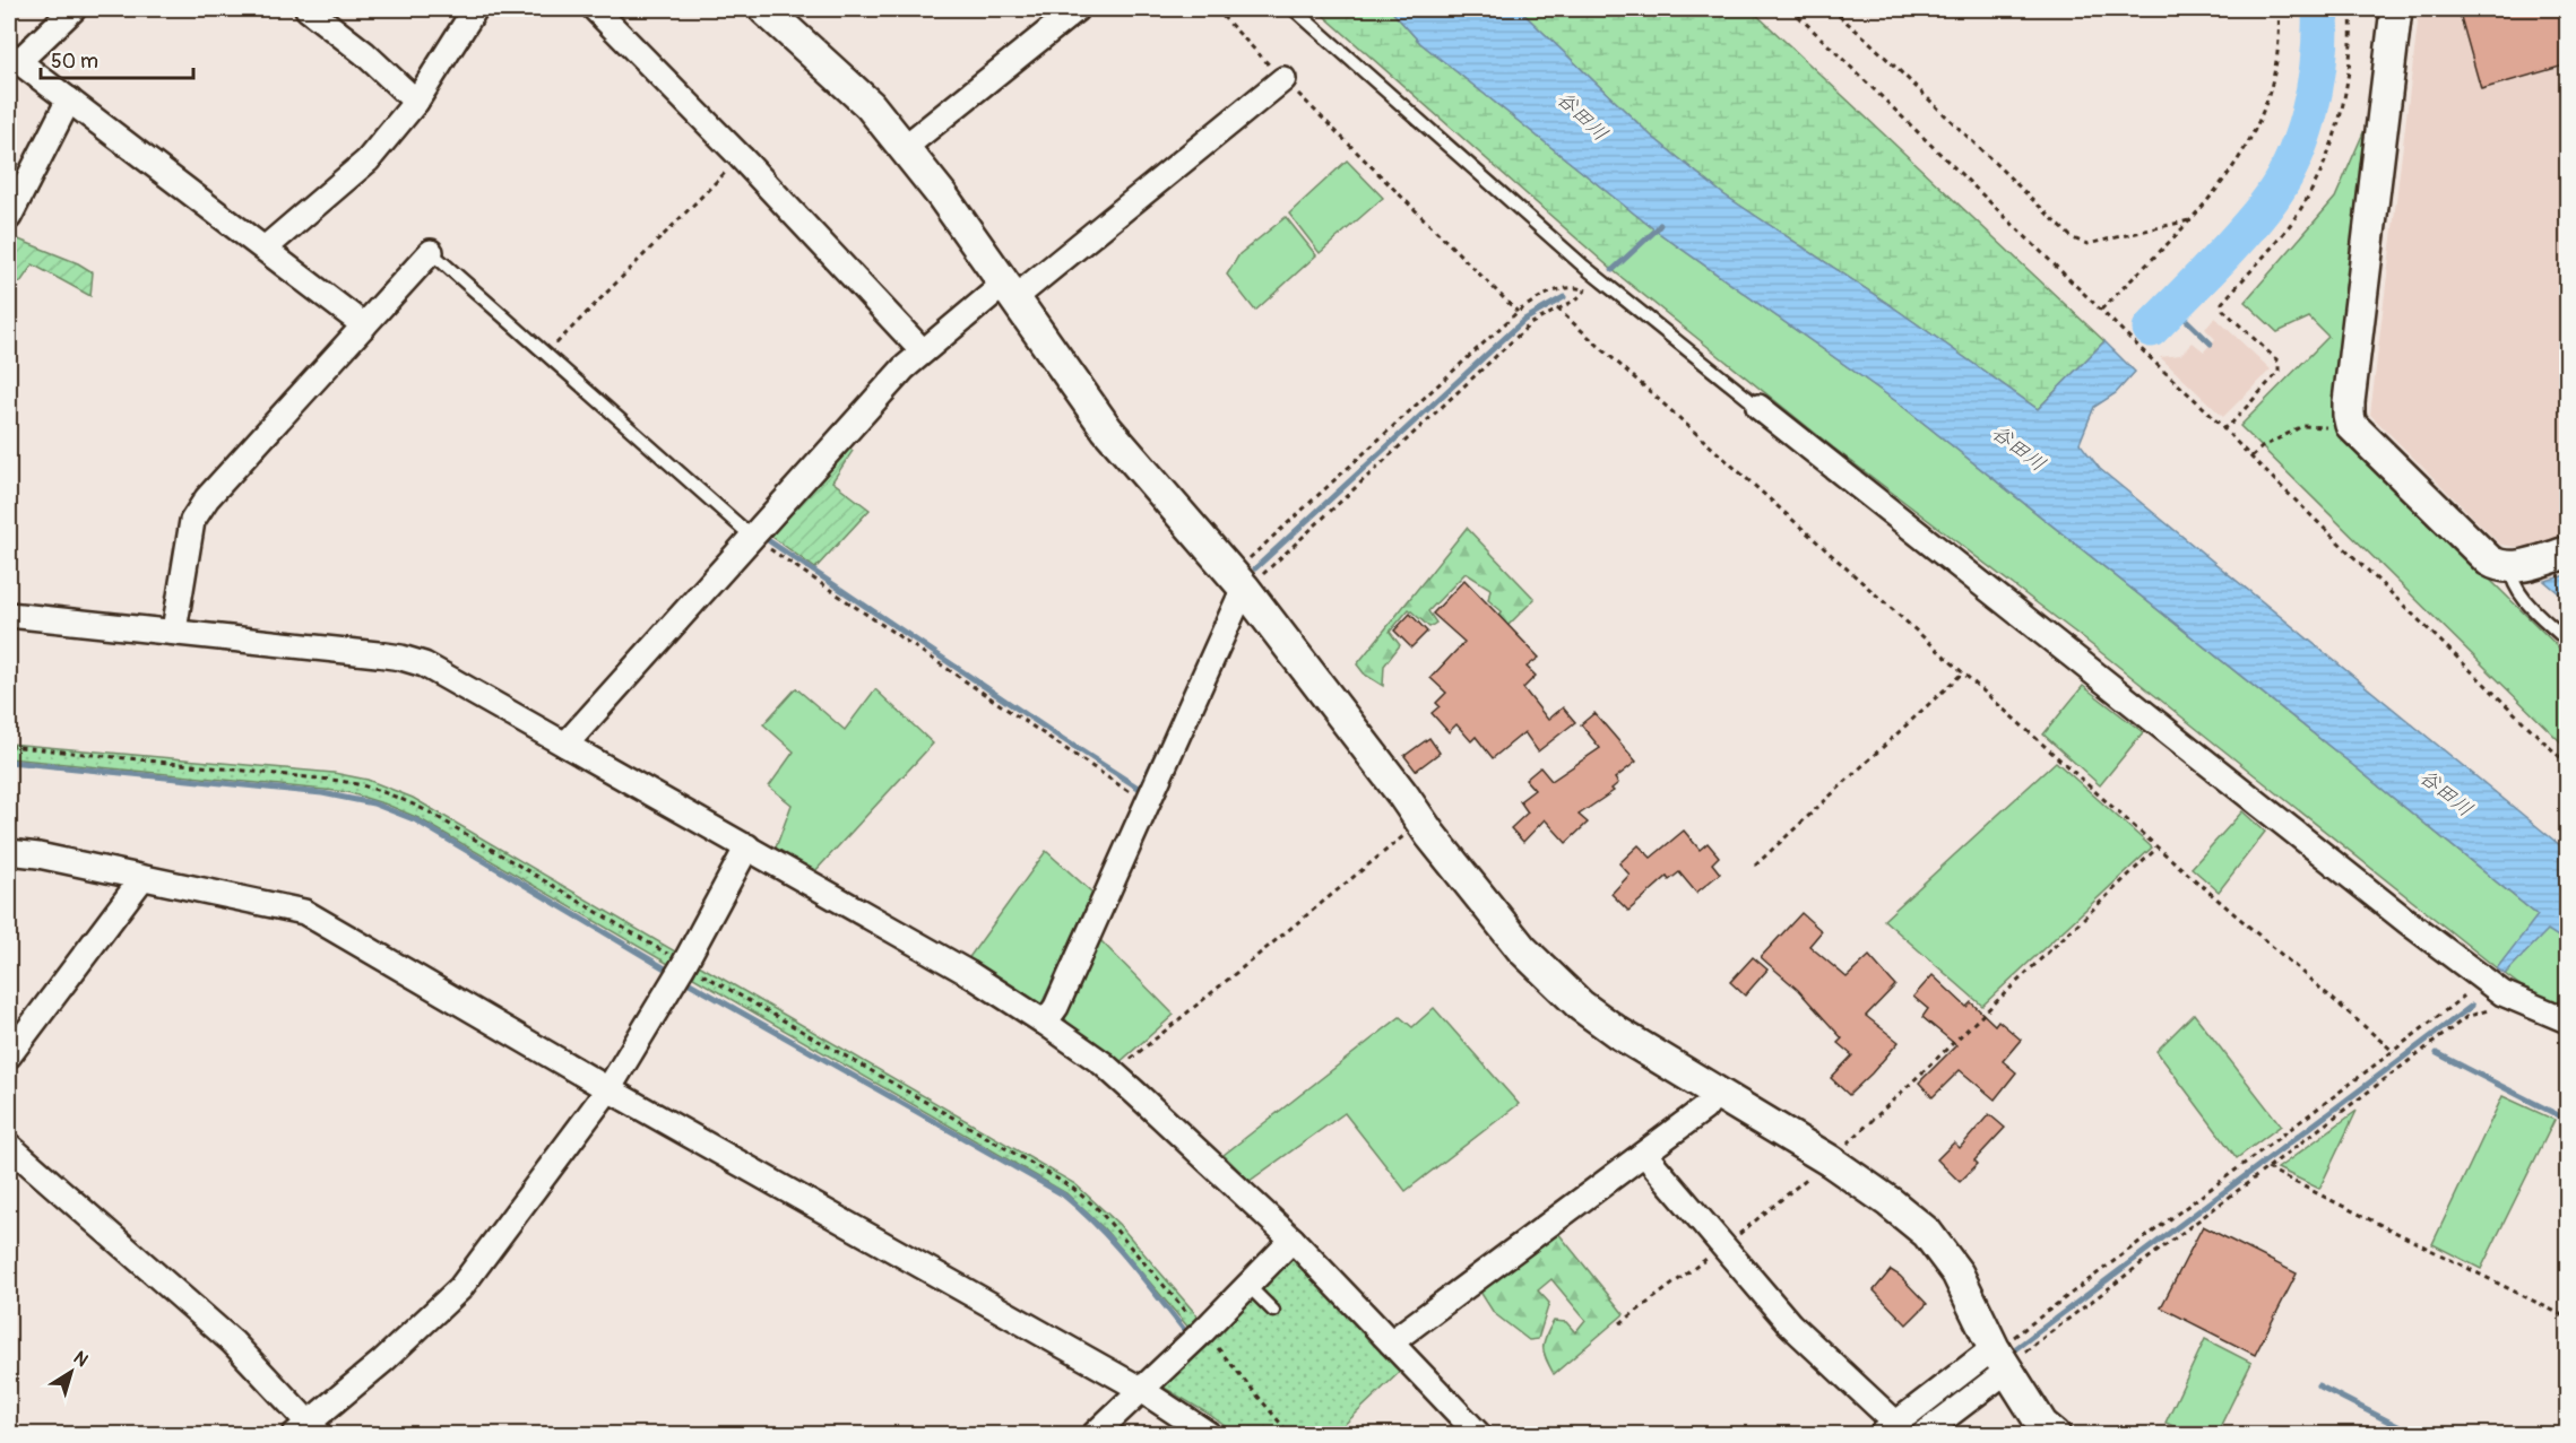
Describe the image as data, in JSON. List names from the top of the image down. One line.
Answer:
{"water":["谷田川"],"scale_bar":"50 m","north":"top right"}
